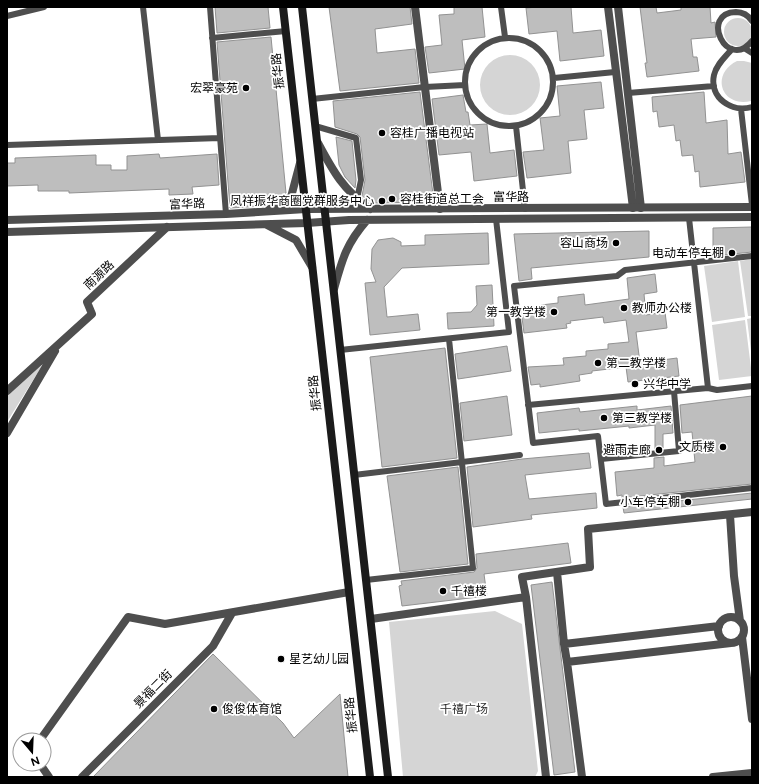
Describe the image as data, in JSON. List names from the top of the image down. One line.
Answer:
{"streets":{"main road":["振华路"],"street":["富华路","南源路","景福二街"]},"crossings":[["振华路","富华路"],["富华路","南源路"]],"parks":["千禧广场"],"places":["宏翠豪苑","容桂广播电视站","容桂街道总工会","凤祥振华商圈党群服务中心","容山商场","电动车停车棚","教师办公楼","第一教学楼","第二教学楼","兴华中学","第三教学楼","文质楼","避雨走廊","小车停车棚","千禧楼","星艺幼儿园","俊俊体育馆"],"north":"bottom"}
